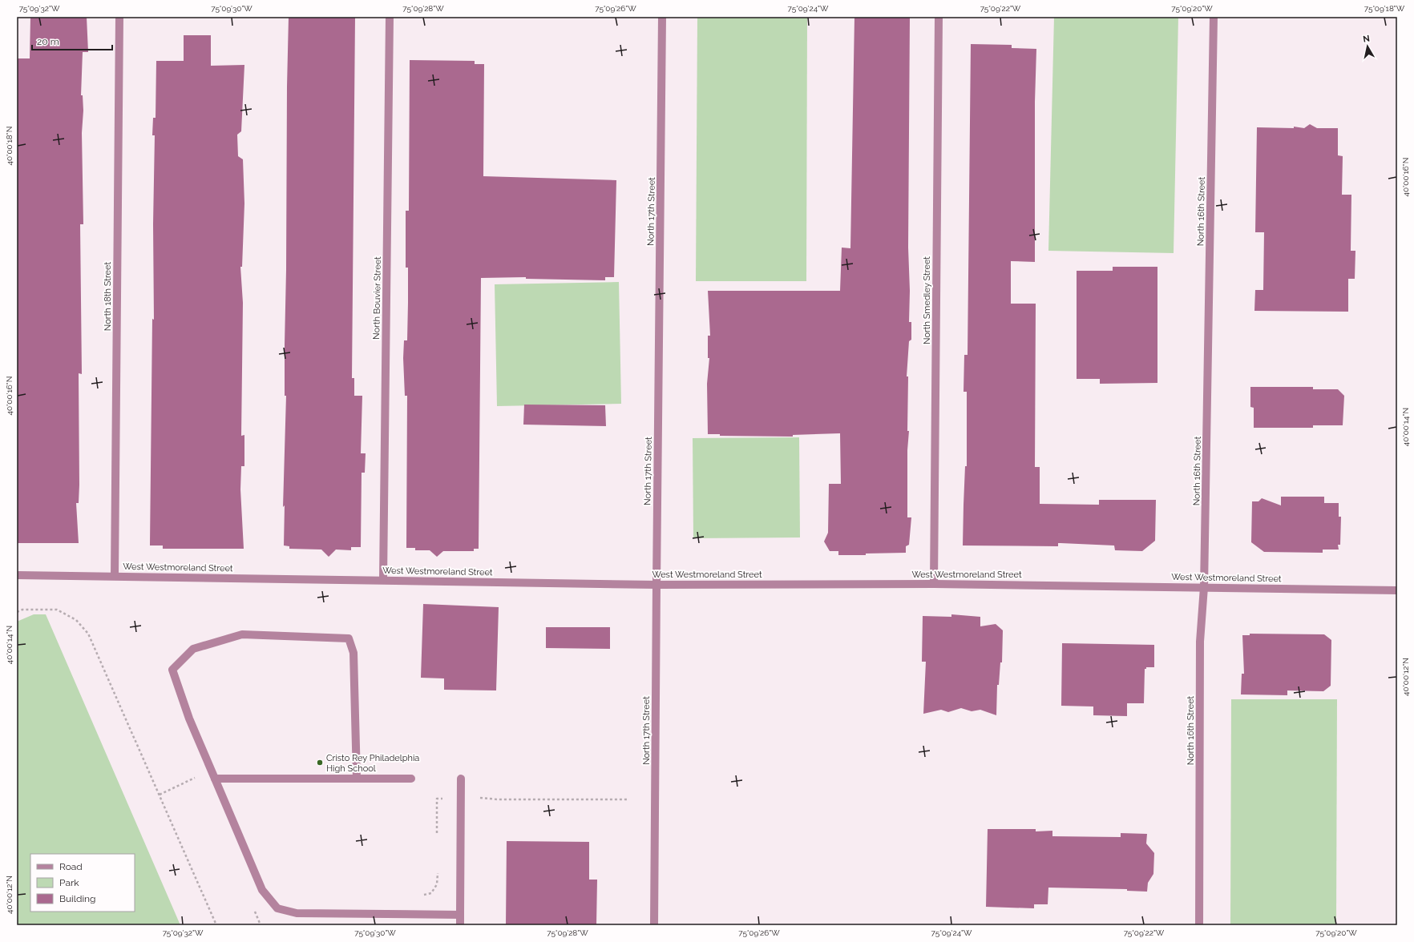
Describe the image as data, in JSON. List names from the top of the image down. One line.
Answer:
{"streets":{"street":["North 17th Street","North 16th Street","North 18th Street","North Bouvier Street","North Smedley Street","West Westmoreland Street"]},"crossings":[["North 17th Street","West Westmoreland Street"],["North 16th Street","West Westmoreland Street"],["North 18th Street","West Westmoreland Street"],["North Bouvier Street","West Westmoreland Street"],["North Smedley Street","West Westmoreland Street"]],"places":["Cristo Rey Philadelphia High School"],"legend":["Road","Park","Building"],"scale_bar":"20 m","north":"top","coordinates":["75°09'32\"W","75°09'30\"W","75°09'28\"W","75°09'26\"W","75°09'24\"W","75°09'22\"W","75°09'20\"W","75°09'18\"W","40°00'18\"N","40°00'16\"N","40°00'14\"N","40°00'12\"N"]}
